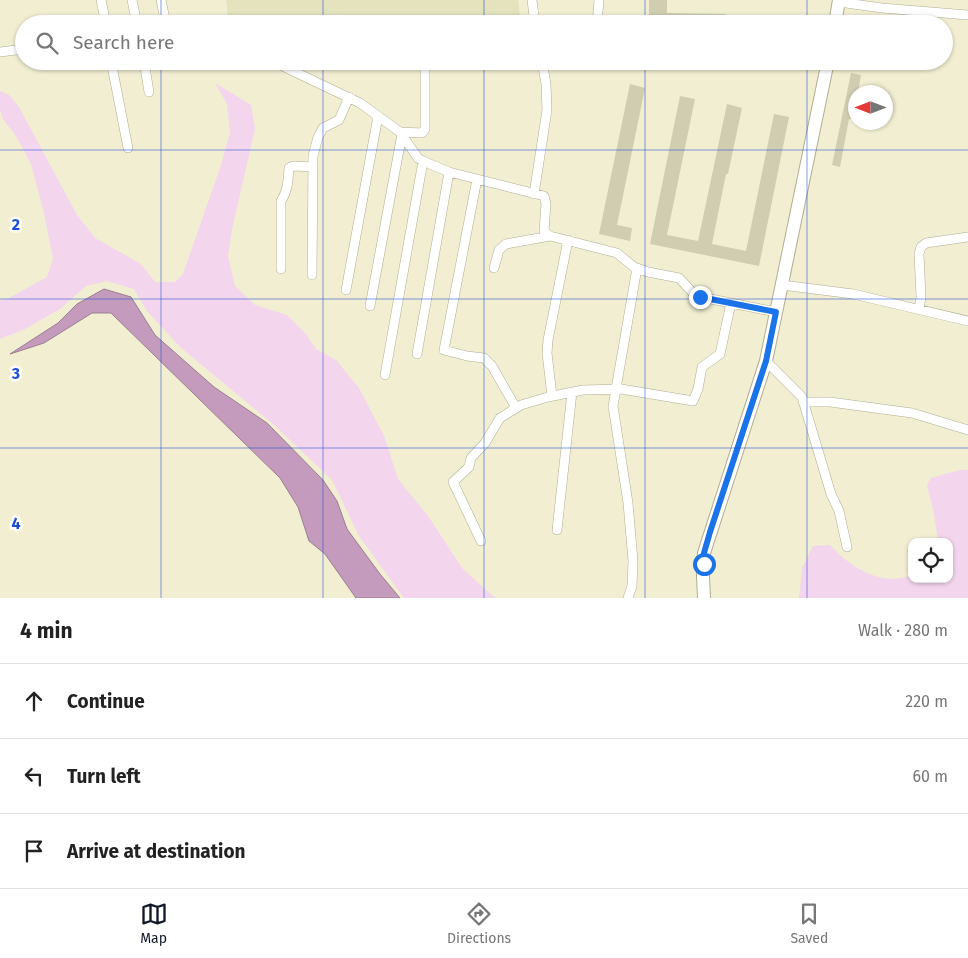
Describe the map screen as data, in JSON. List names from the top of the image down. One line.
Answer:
{"north":"left","page":{"search":"Search here","heading":["4 min","Walk · 280 m"],"list":[["Continue","220 m"],["Turn left","60 m"],"Arrive at destination"],"nav":["Map","Directions","Saved"]},"grid":{"rows":["2","3","4"]}}
